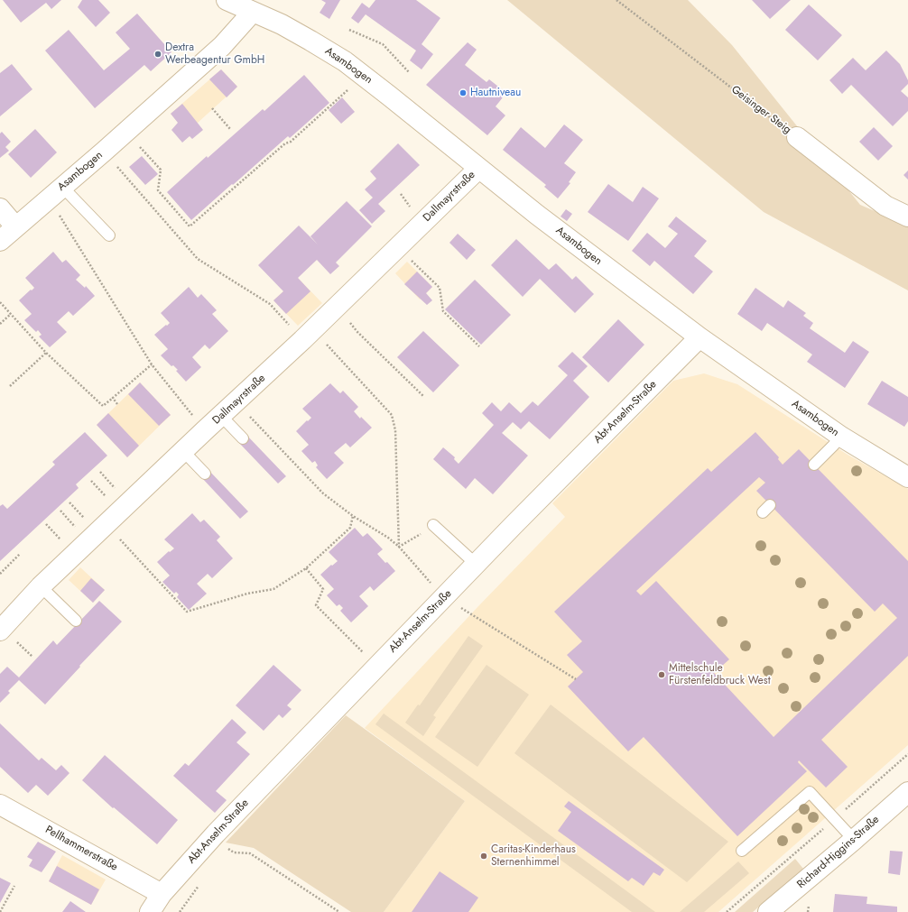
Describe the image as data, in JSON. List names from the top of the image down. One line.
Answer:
{"streets":{"street":["Asambogen","Geisinger Steig","Dallmayrstraße","Abt-Anselm-Straße","Pellhammerstraße","Richard-Higgins-Straße"]},"crossings":[["Asambogen","Dallmayrstraße"],["Asambogen","Abt-Anselm-Straße"],["Abt-Anselm-Straße","Pellhammerstraße"]],"places":["Dextra Werbeagentur GmbH","Hautniveau","Mittelschule Fürstenfeldbruck West","Caritas-Kinderhaus Sternenhimmel"]}
